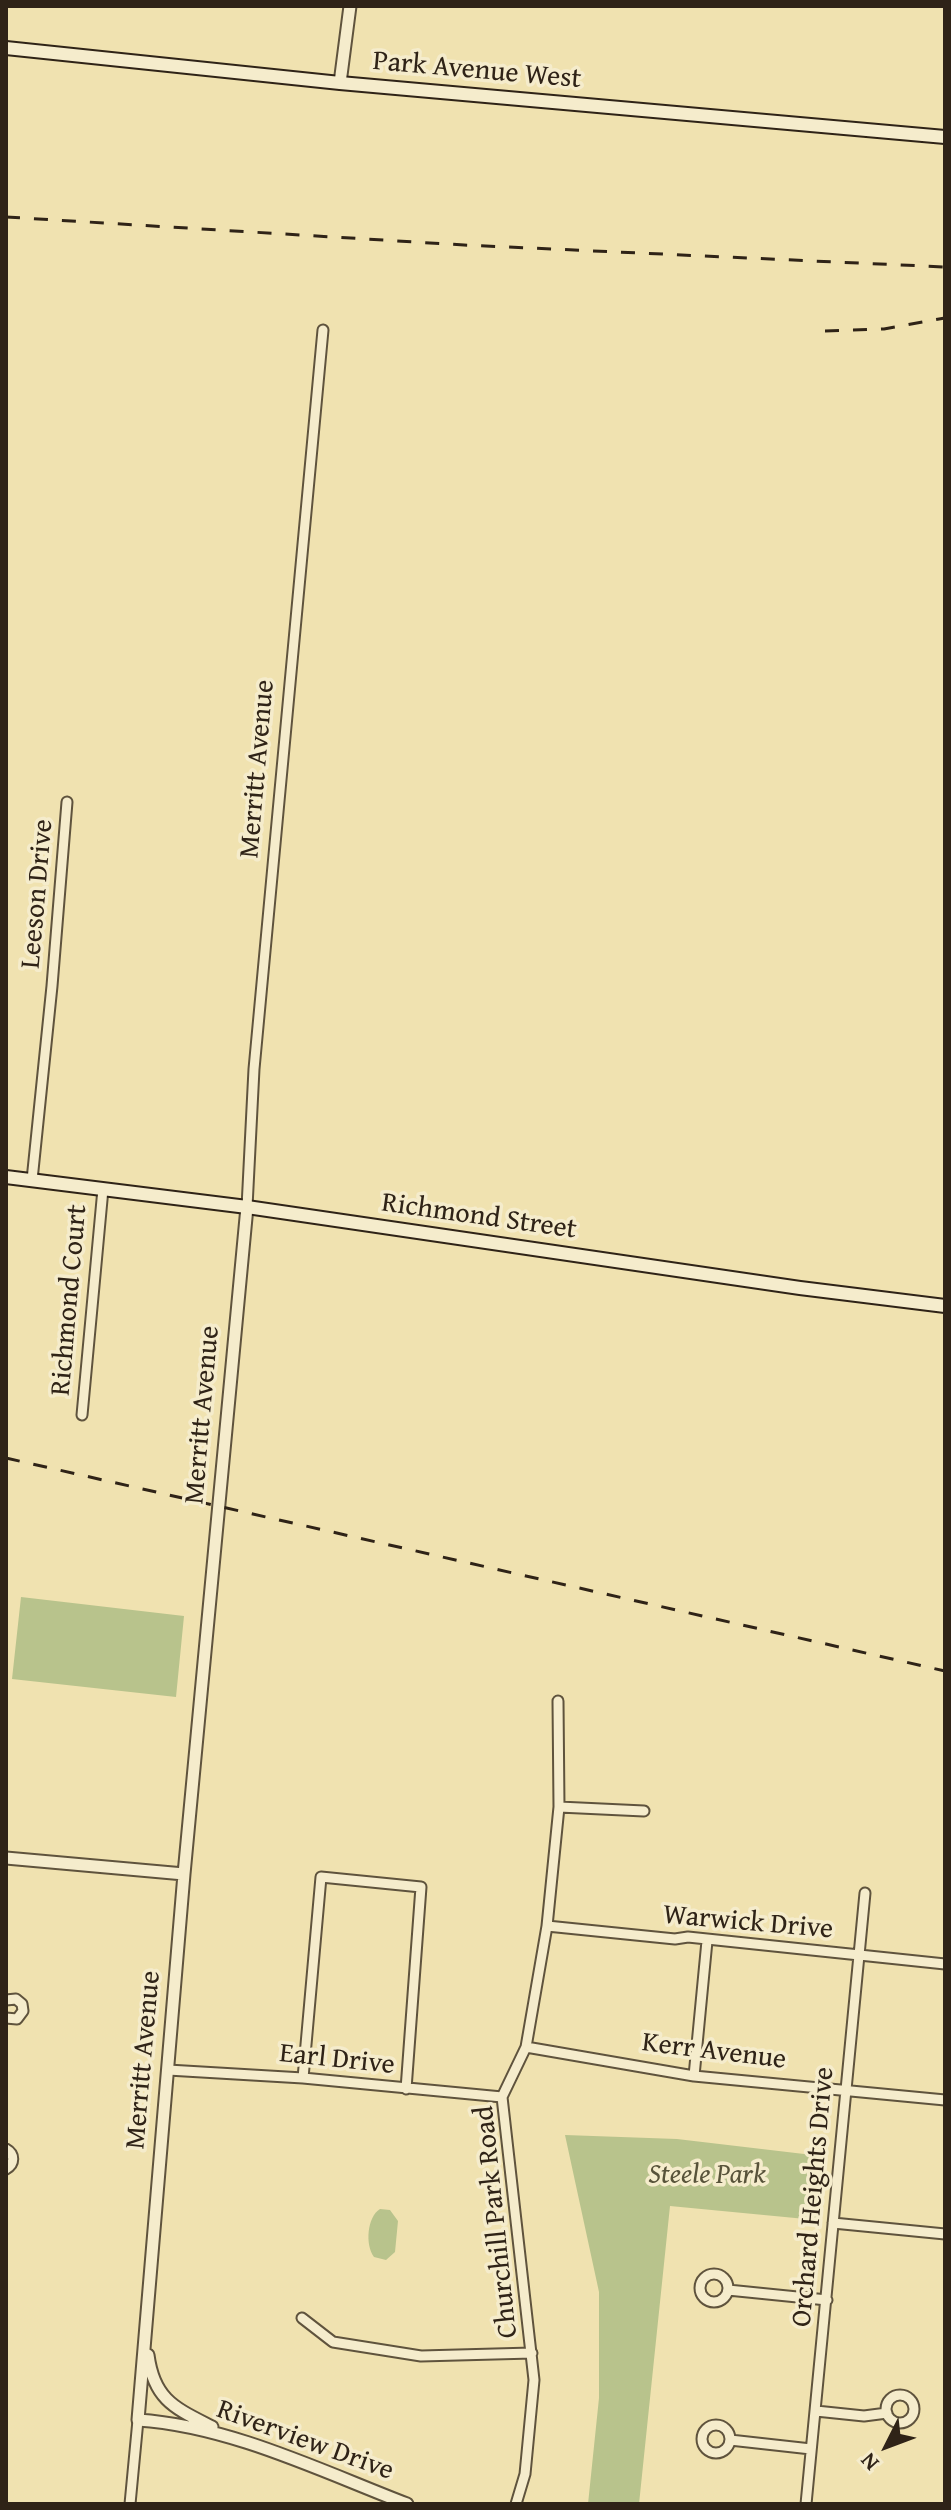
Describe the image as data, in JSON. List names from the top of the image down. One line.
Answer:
{"streets":{"main road":["Park Avenue West","Richmond Street"],"street":["Merritt Avenue","Leeson Drive","Richmond Court","Warwick Drive","Kerr Avenue","Earl Drive","Orchard Heights Drive","Churchill Park Road","Riverview Drive"]},"crossings":[["Merritt Avenue","Richmond Street"],["Merritt Avenue","Earl Drive"],["Merritt Avenue","Riverview Drive"],["Leeson Drive","Richmond Street"],["Richmond Street","Richmond Court"],["Warwick Drive","Orchard Heights Drive"],["Warwick Drive","Churchill Park Road"],["Kerr Avenue","Orchard Heights Drive"],["Kerr Avenue","Churchill Park Road"],["Earl Drive","Churchill Park Road"]],"parks":["Steele Park"],"north":"bottom left"}
